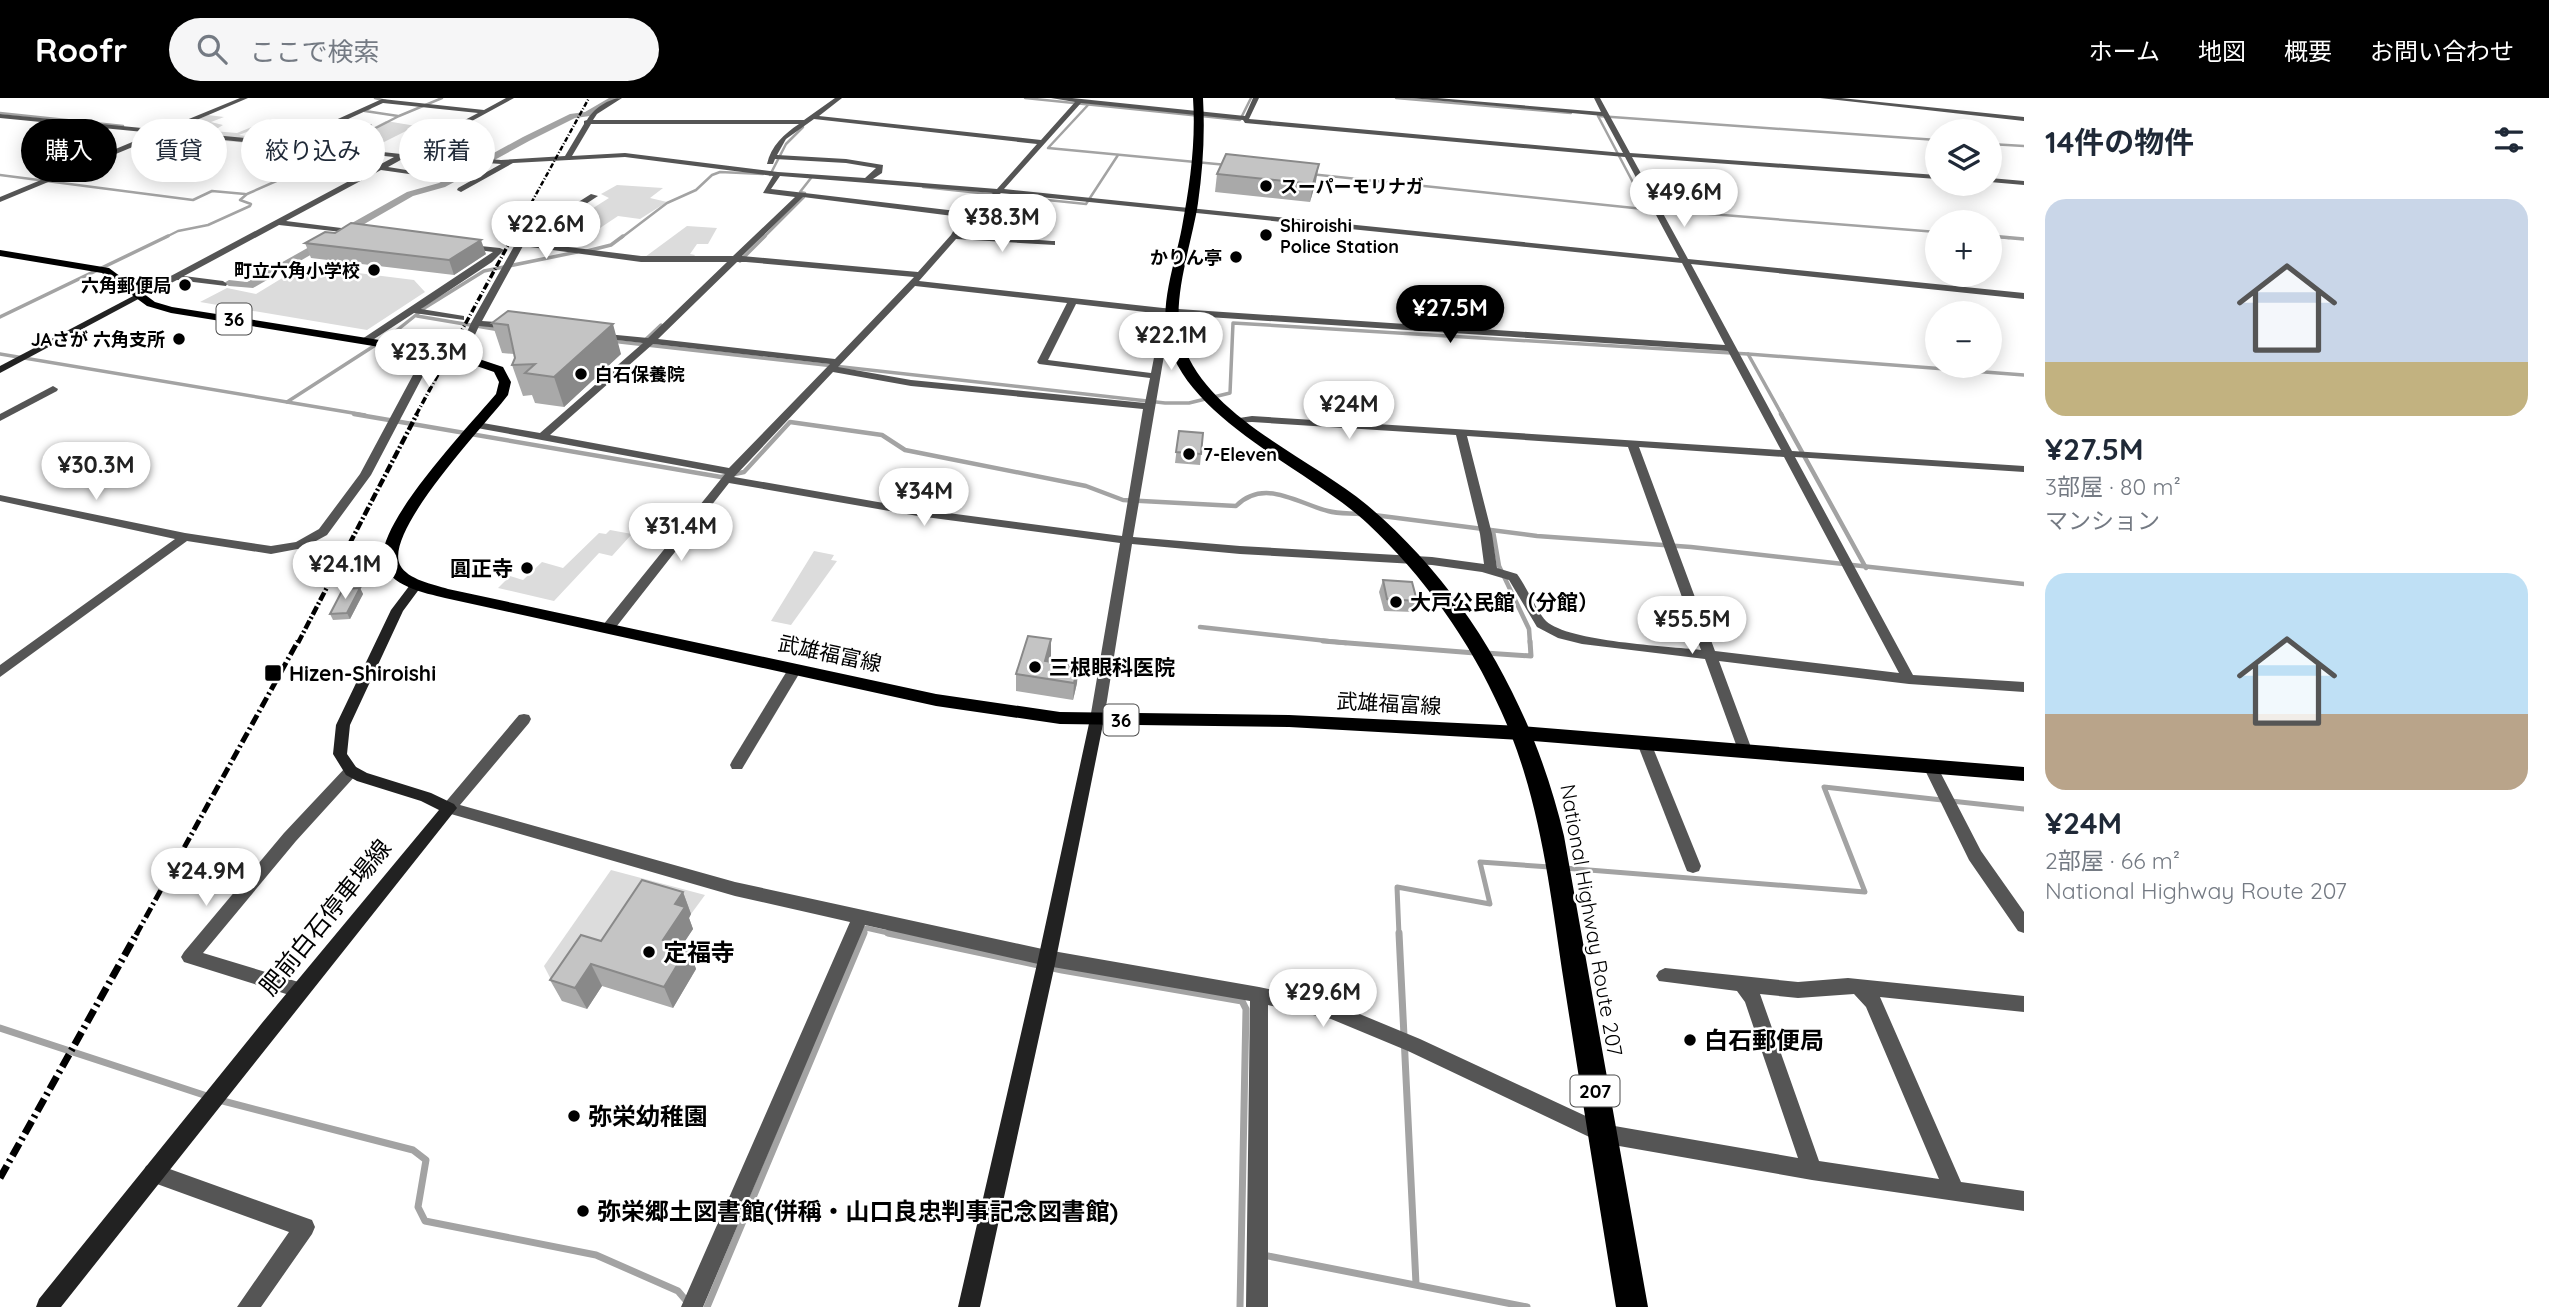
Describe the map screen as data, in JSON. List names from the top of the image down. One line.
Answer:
{"streets":{"highway":["National Highway Route 207","207"],"main road":["36","武雄福富線","肥前白石停車場線"]},"crossings":[["武雄福富線","National Highway Route 207"]],"places":{"other":["スーパーモリナガ","Shiroishi Police Station","かりん亭","町立六角小学校","六角郵便局","JAさが 六角支所","白石保養院","7-Eleven","圓正寺","大戸公民館（分館）","三根眼科医院","定福寺","白石郵便局","弥栄幼稚園","弥栄郷土図書館(併稱・山口良忠判事記念図書館)"],"transit":["Hizen-Shiroishi"]},"page":{"header":"Roofr","search":"ここで検索","nav":["ホーム","地図","概要","お問い合わせ"],"heading":"14件の物件","map_buttons":["+","−"],"chip":["購入","賃貸","絞り込み","新着"],"price":["¥49.6M","¥38.3M","¥22.6M","¥27.5M","¥22.1M","¥23.3M","¥24M","¥30.3M","¥34M","¥31.4M","¥24.1M","¥55.5M","¥24.9M","¥29.6M"],"list":[{"name":"¥27.5M","note":"3部屋 · 80 m² · マンション"},{"name":"¥24M","note":"2部屋 · 66 m² · National Highway Route 207"}]}}
